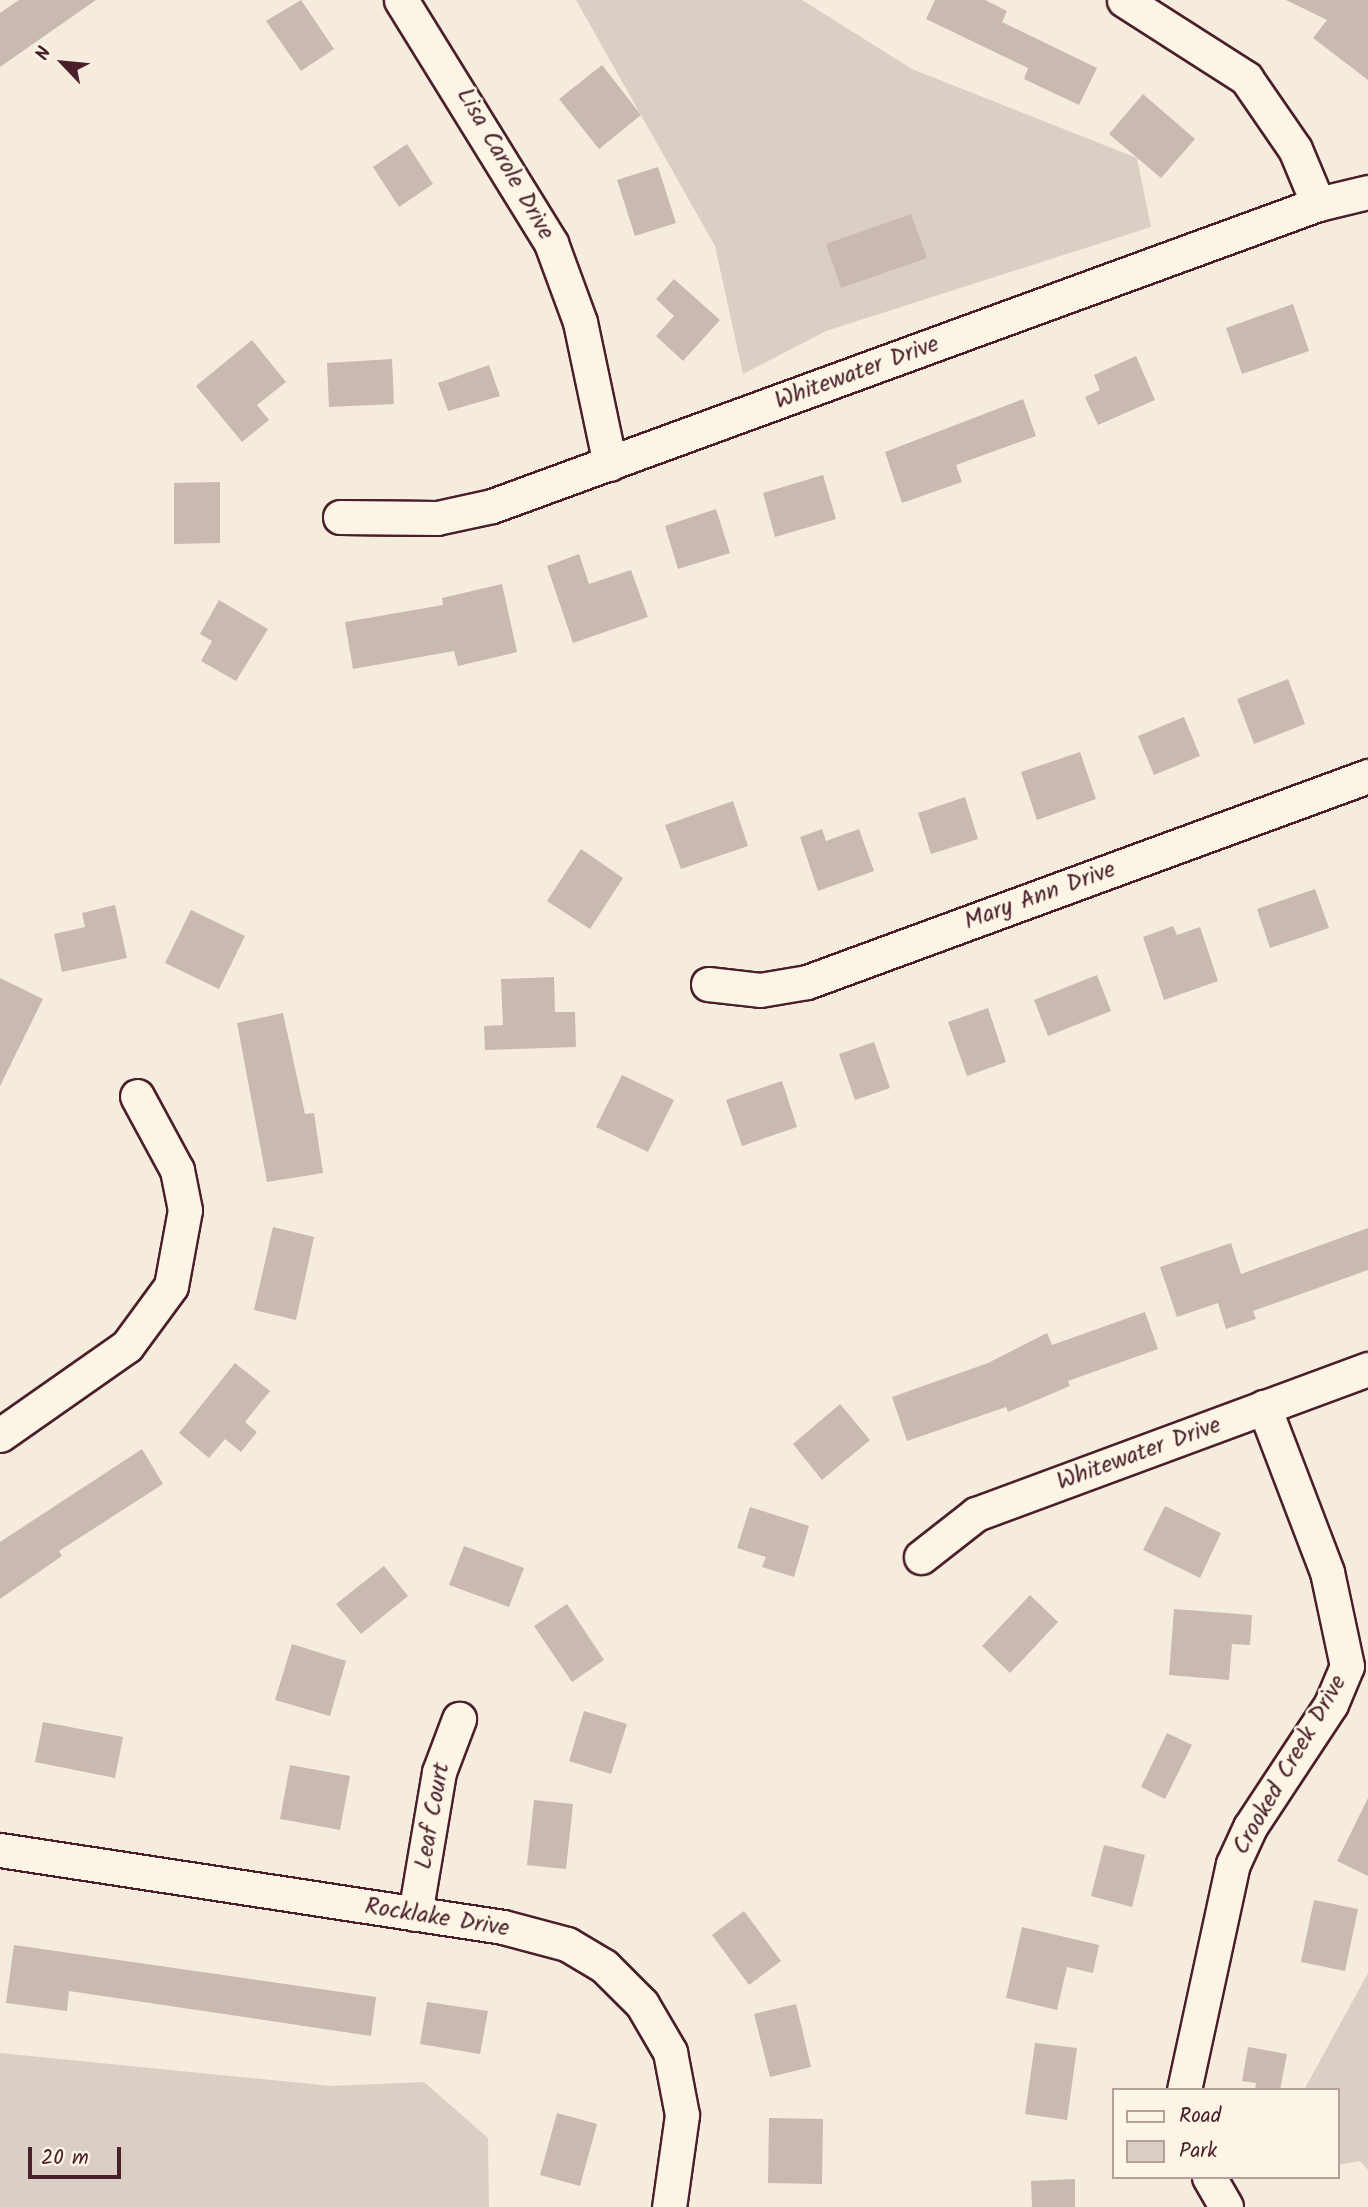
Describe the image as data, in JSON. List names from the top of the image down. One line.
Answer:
{"streets":{"street":["Lisa Carole Drive","Whitewater Drive","Mary Ann Drive","Crooked Creek Drive","Leaf Court","Rocklake Drive"]},"crossings":[["Lisa Carole Drive","Whitewater Drive"],["Whitewater Drive","Crooked Creek Drive"],["Leaf Court","Rocklake Drive"]],"legend":["Road","Park"],"scale_bar":"20 m","north":"top left"}
